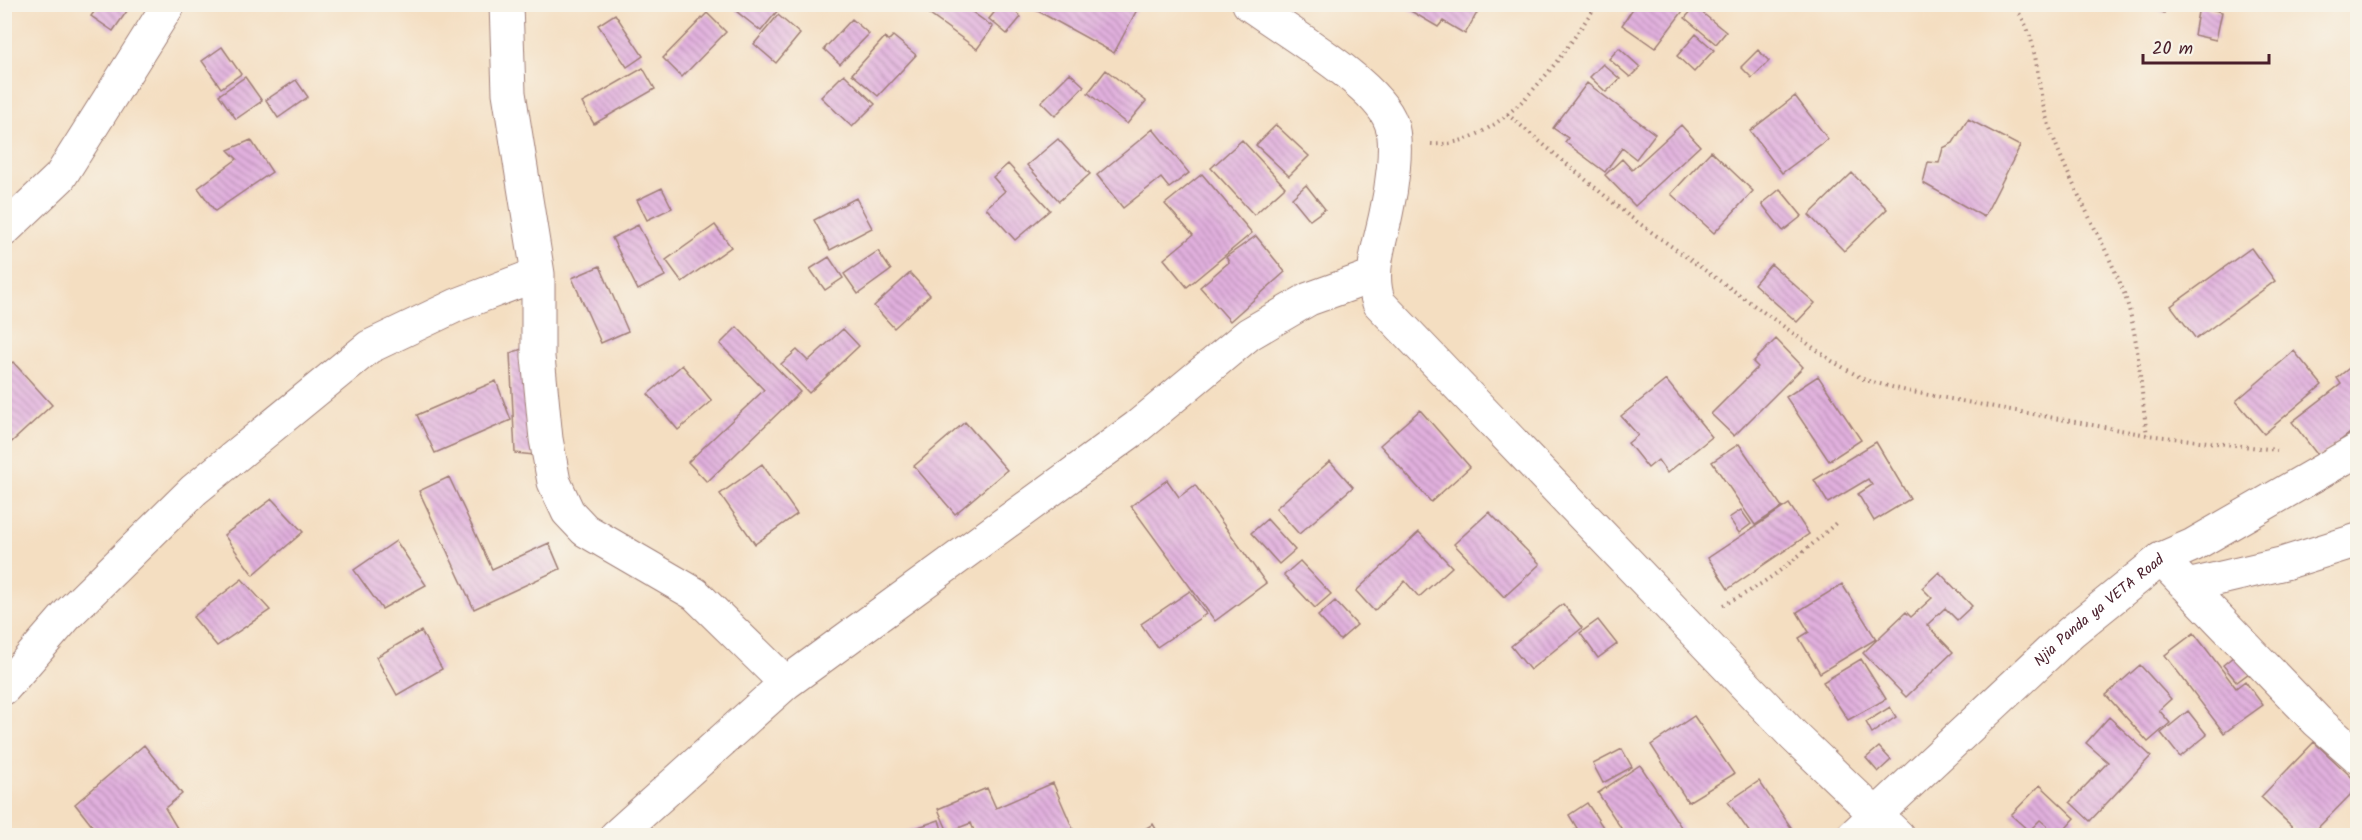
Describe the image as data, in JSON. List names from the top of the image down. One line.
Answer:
{"streets":{"street":["Njia Panda ya VETA Road"]},"scale_bar":"20 m"}
